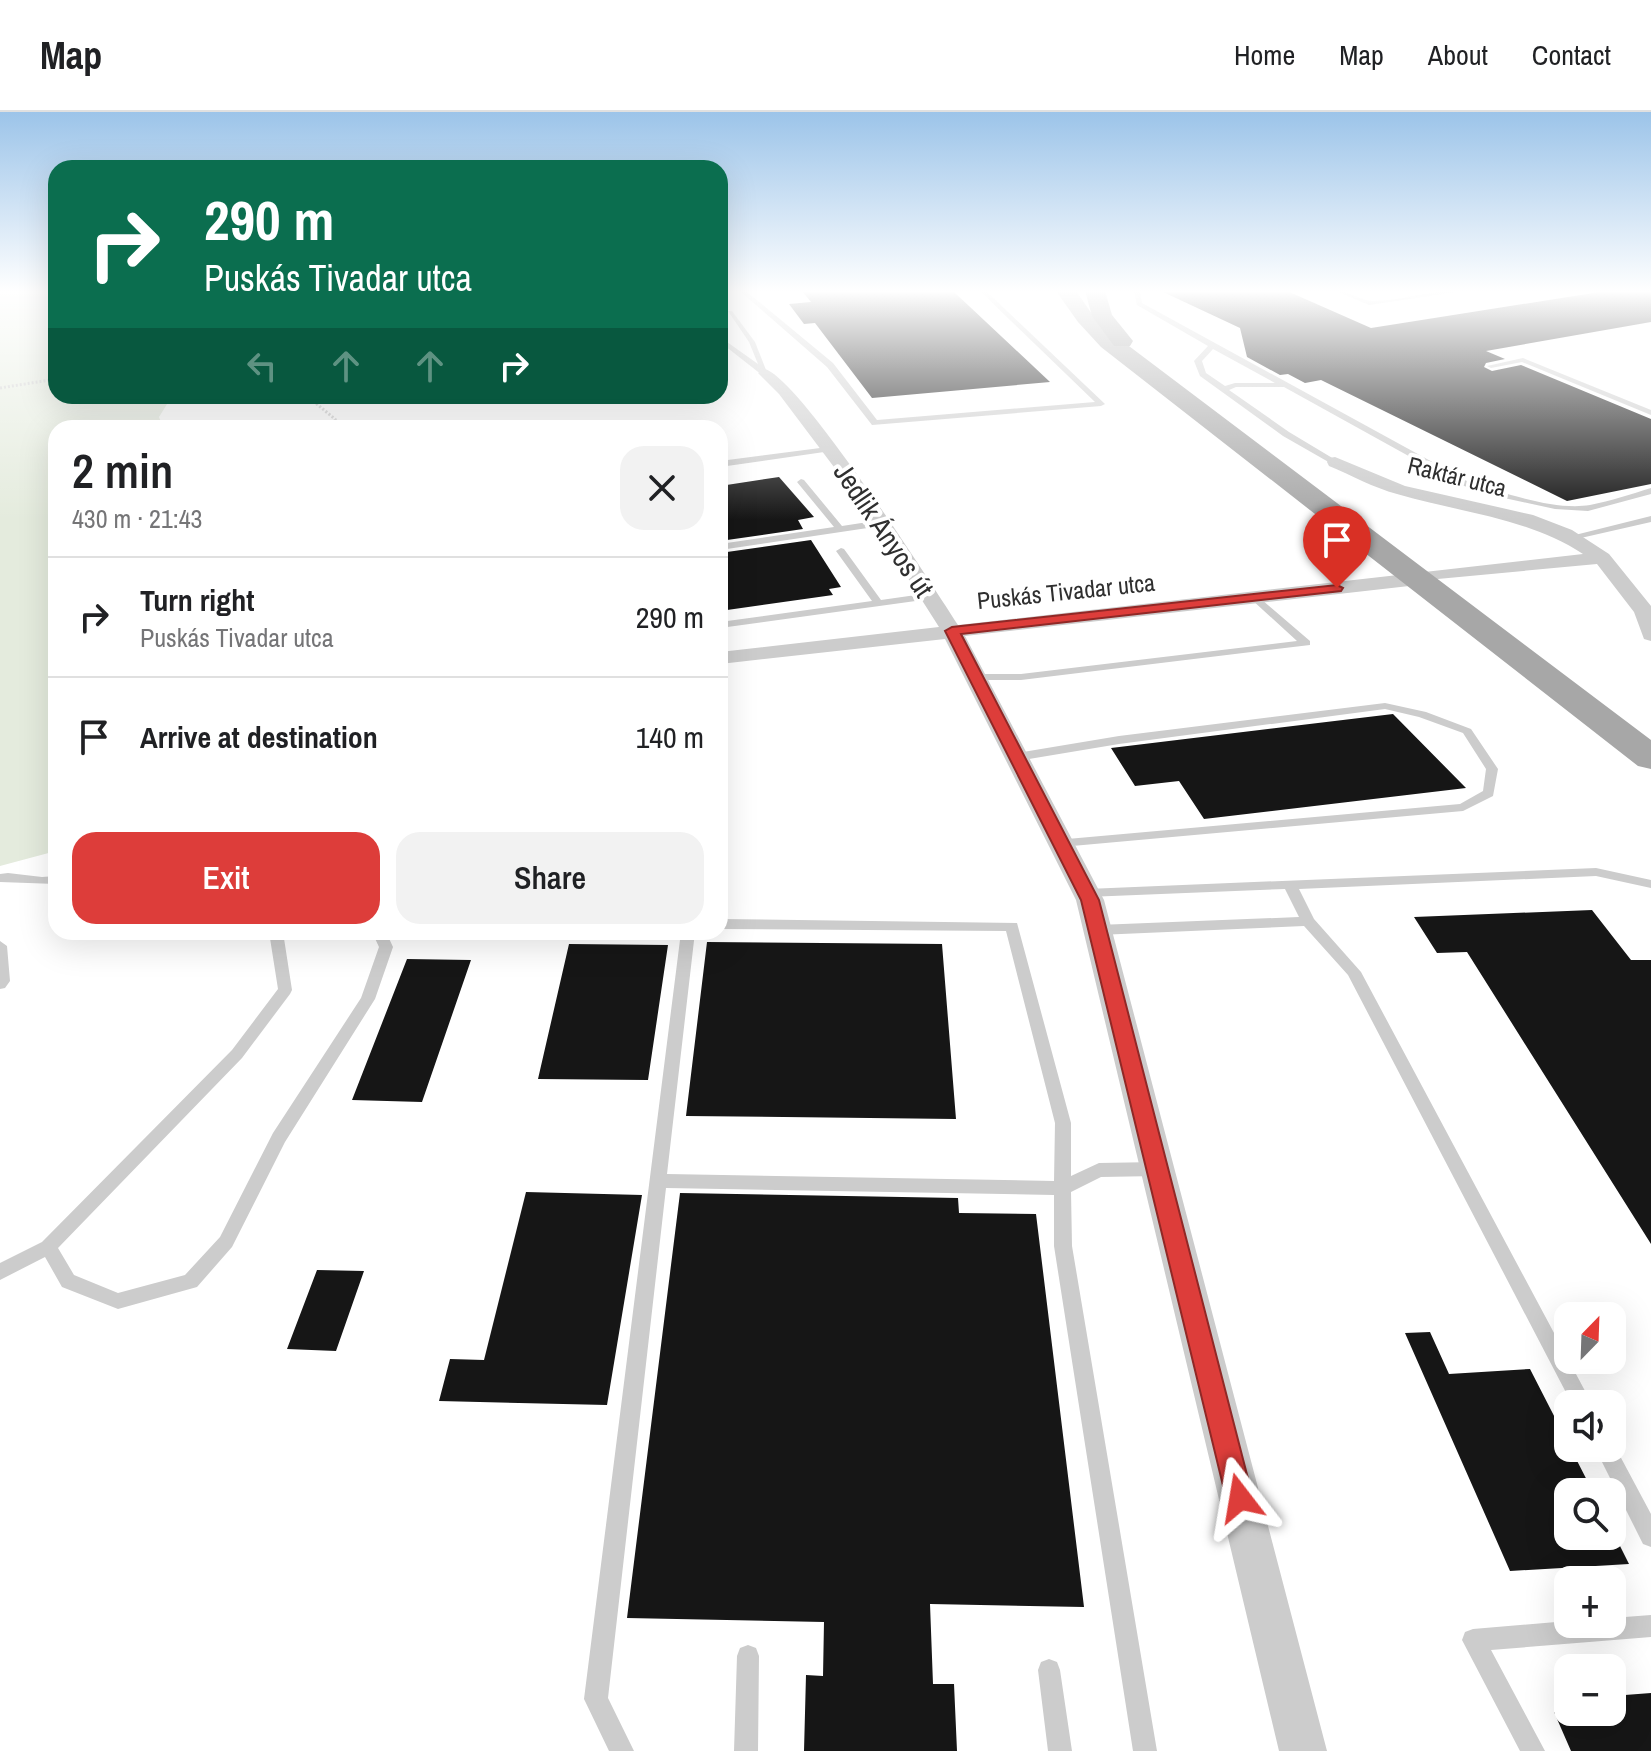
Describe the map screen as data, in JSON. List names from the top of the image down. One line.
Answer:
{"streets":{"street":["Raktár utca","Jedlik Ányos út","Puskás Tivadar utca"]},"crossings":[["Raktár utca","Puskás Tivadar utca"],["Jedlik Ányos út","Puskás Tivadar utca"]],"north":"top right","page":{"header":"Map","nav":["Home","Map","About","Contact"],"turn":["290 m","Puskás Tivadar utca"],"heading":["2 min","430 m · 21:43"],"list":[{"name":"Turn right","note":"Puskás Tivadar utca","value":"290 m"},{"name":"Arrive at destination","value":"140 m"}],"buttons":["Exit","Share"],"map_buttons":["+","−"]}}
